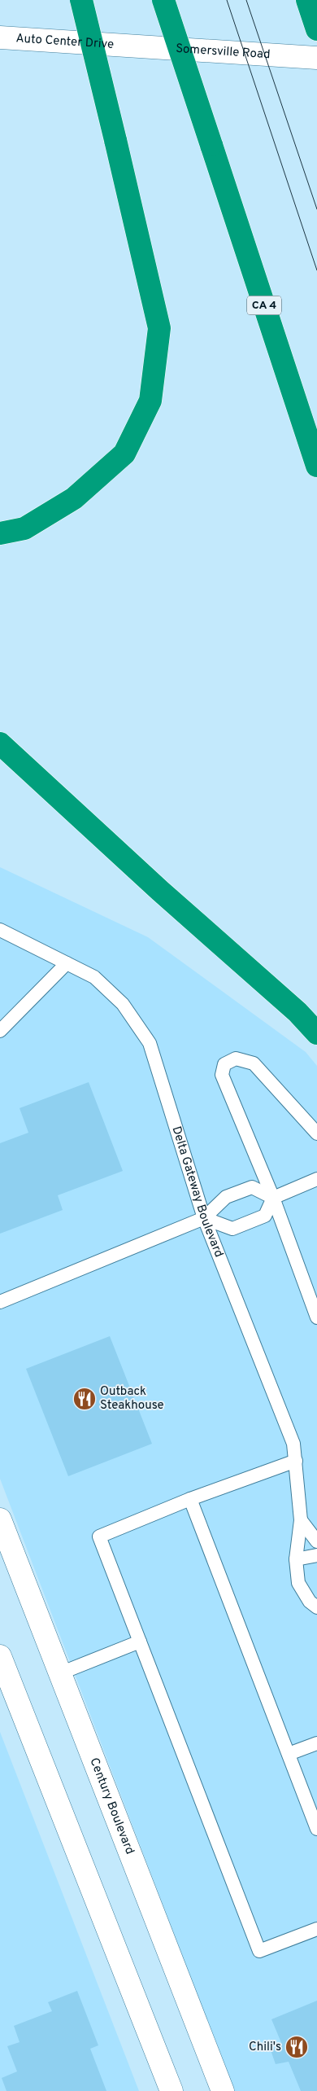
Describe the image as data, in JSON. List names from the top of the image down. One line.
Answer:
{"streets":{"highway":["CA 4"],"street":["Auto Center Drive","Somersville Road","Century Boulevard"],"lane":["Delta Gateway Boulevard"]},"crossings":[["Auto Center Drive","Somersville Road"]],"places":{"restaurant":["Outback Steakhouse","Chili's"]}}
